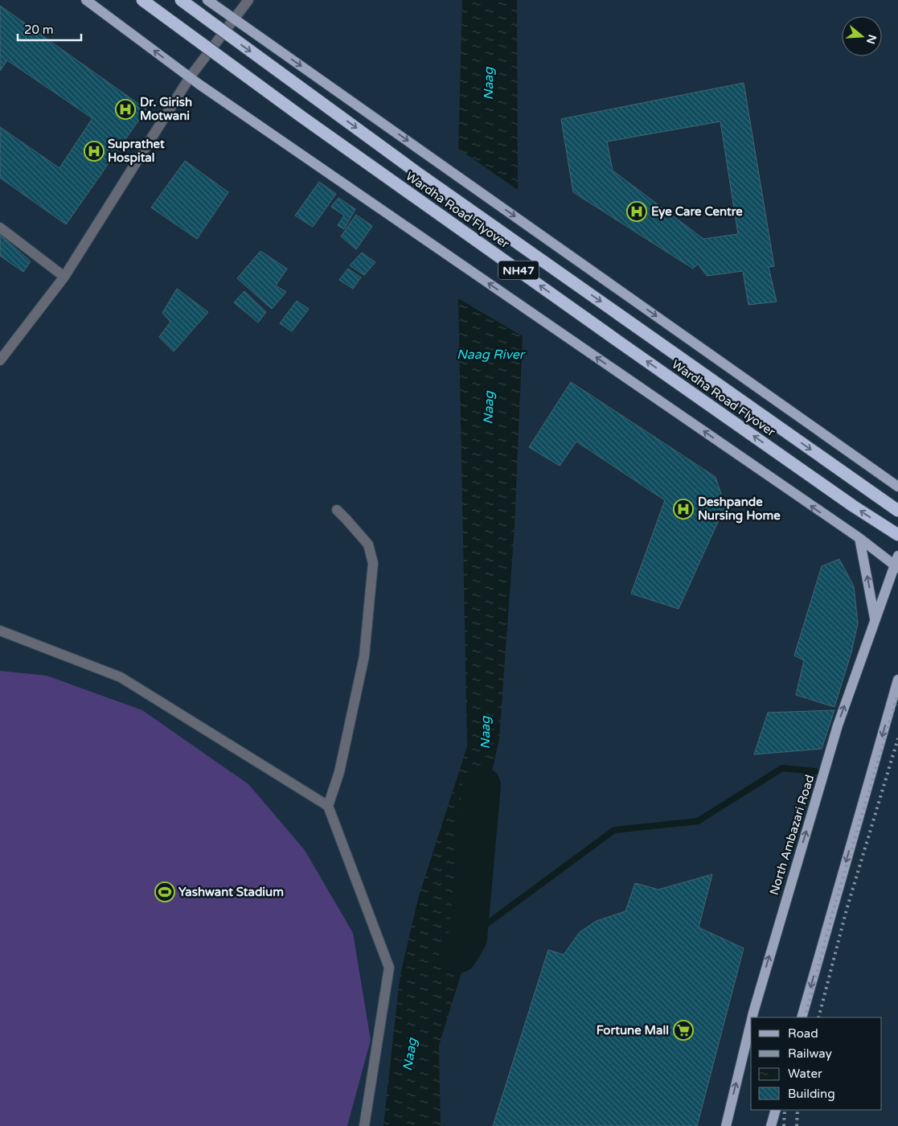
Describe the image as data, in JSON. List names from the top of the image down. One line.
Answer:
{"streets":{"highway":["Wardha Road Flyover","NH47"],"main road":["North Ambazari Road"]},"water":["Naag","Naag River"],"places":{"hospital":["Dr. Girish Motwani","Suprathet Hospital","Eye Care Centre","Deshpande Nursing Home"],"sports":["Yashwant Stadium"],"supermarket":["Fortune Mall"]},"legend":["Road","Railway","Water","Building"],"scale_bar":"20 m","north":"right"}
